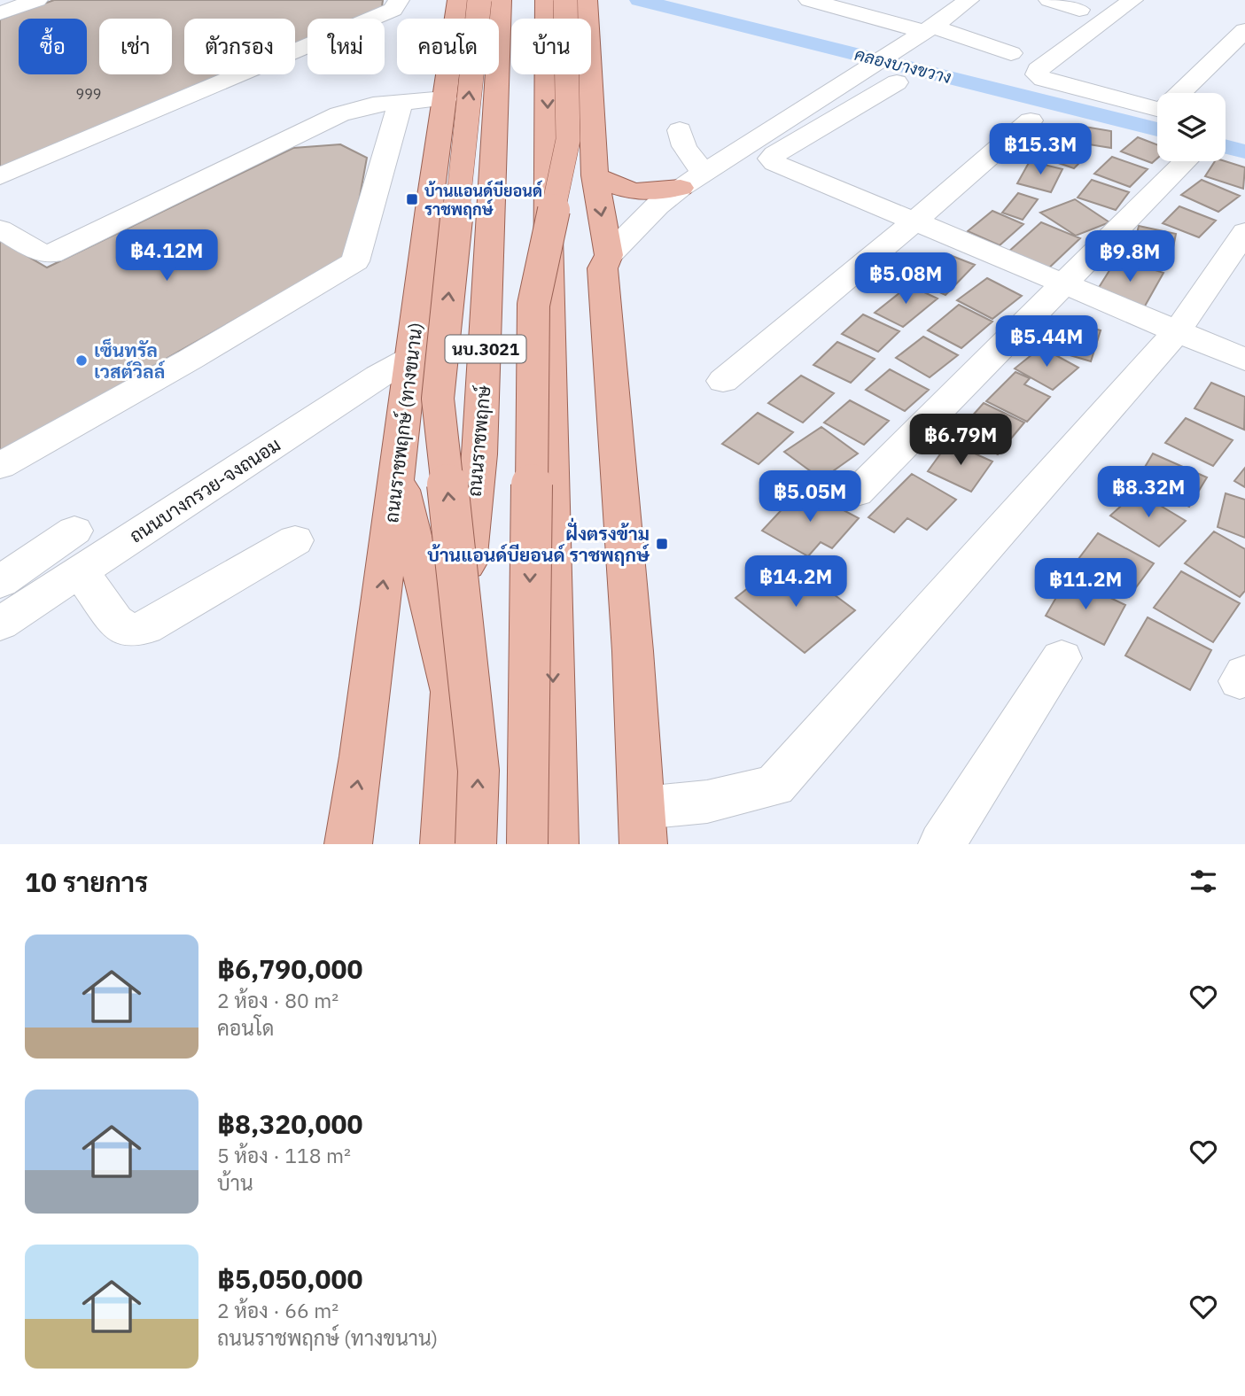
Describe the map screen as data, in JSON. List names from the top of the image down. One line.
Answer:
{"streets":{"main road":["นบ.3021","ถนนราชพฤกษ์ (ทางขนาน)","ถนนราชพฤกษ์"],"street":["ถนนบางกรวย-จงถนอม"]},"crossings":[["ถนนราชพฤกษ์ (ทางขนาน)","ถนนบางกรวย-จงถนอม"]],"water":["คลองบางขวาง"],"places":{"transit":["บ้านแอนด์บียอนด์ ราชพฤกษ์","ฝั่งตรงข้าม บ้านแอนด์บียอนด์ ราชพฤกษ์"],"other":["เซ็นทรัล เวสต์วิลล์"]},"house_numbers":["999"],"page":{"chip":["ซื้อ","เช่า","ตัวกรอง","ใหม่","คอนโด","บ้าน"],"price":["฿15.3M","฿4.12M","฿9.8M","฿5.08M","฿5.44M","฿6.79M","฿8.32M","฿5.05M","฿14.2M","฿11.2M"],"heading":"10 รายการ","list":[{"name":"฿6,790,000","note":"2 ห้อง · 80 m² · คอนโด"},{"name":"฿8,320,000","note":"5 ห้อง · 118 m² · บ้าน"},{"name":"฿5,050,000","note":"2 ห้อง · 66 m² · ถนนราชพฤกษ์ (ทางขนาน)"}]}}
